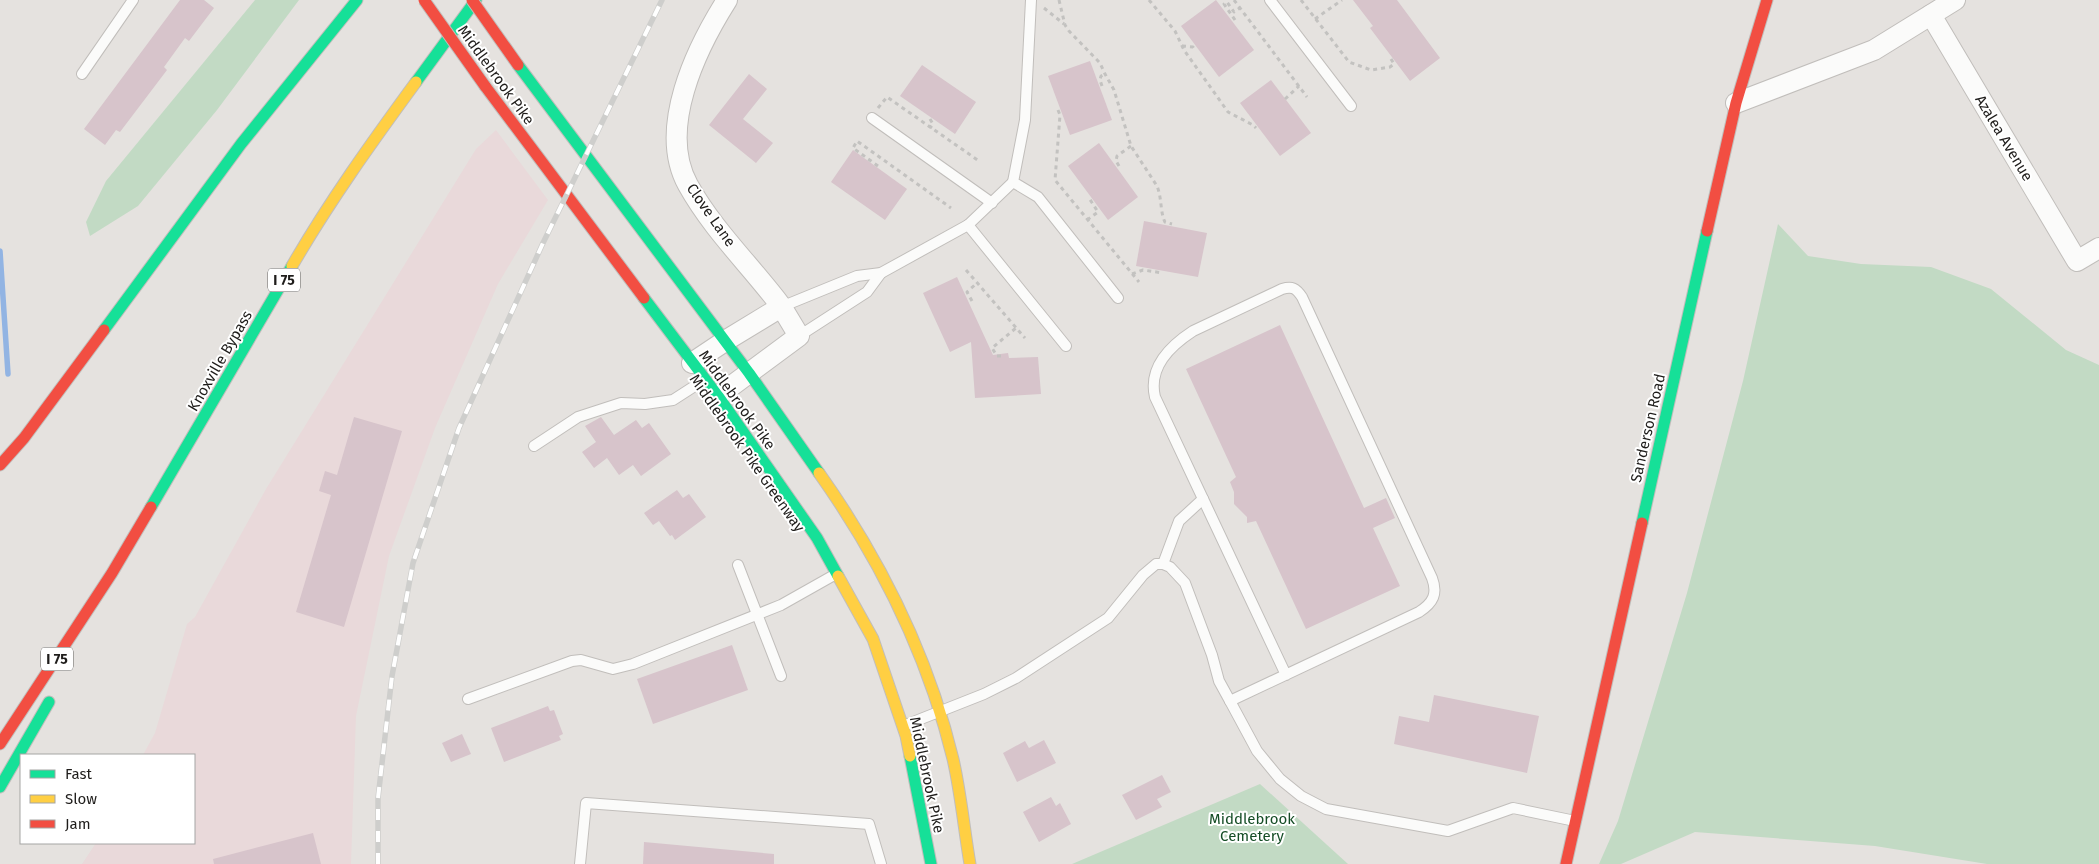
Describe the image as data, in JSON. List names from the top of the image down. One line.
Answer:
{"streets":{"main road":["Middlebrook Pike","I 75","Knoxville Bypass","Sanderson Road"],"street":["Azalea Avenue","Clove Lane"]},"parks":["Middlebrook Cemetery"],"legend":["Fast","Slow","Jam"]}
